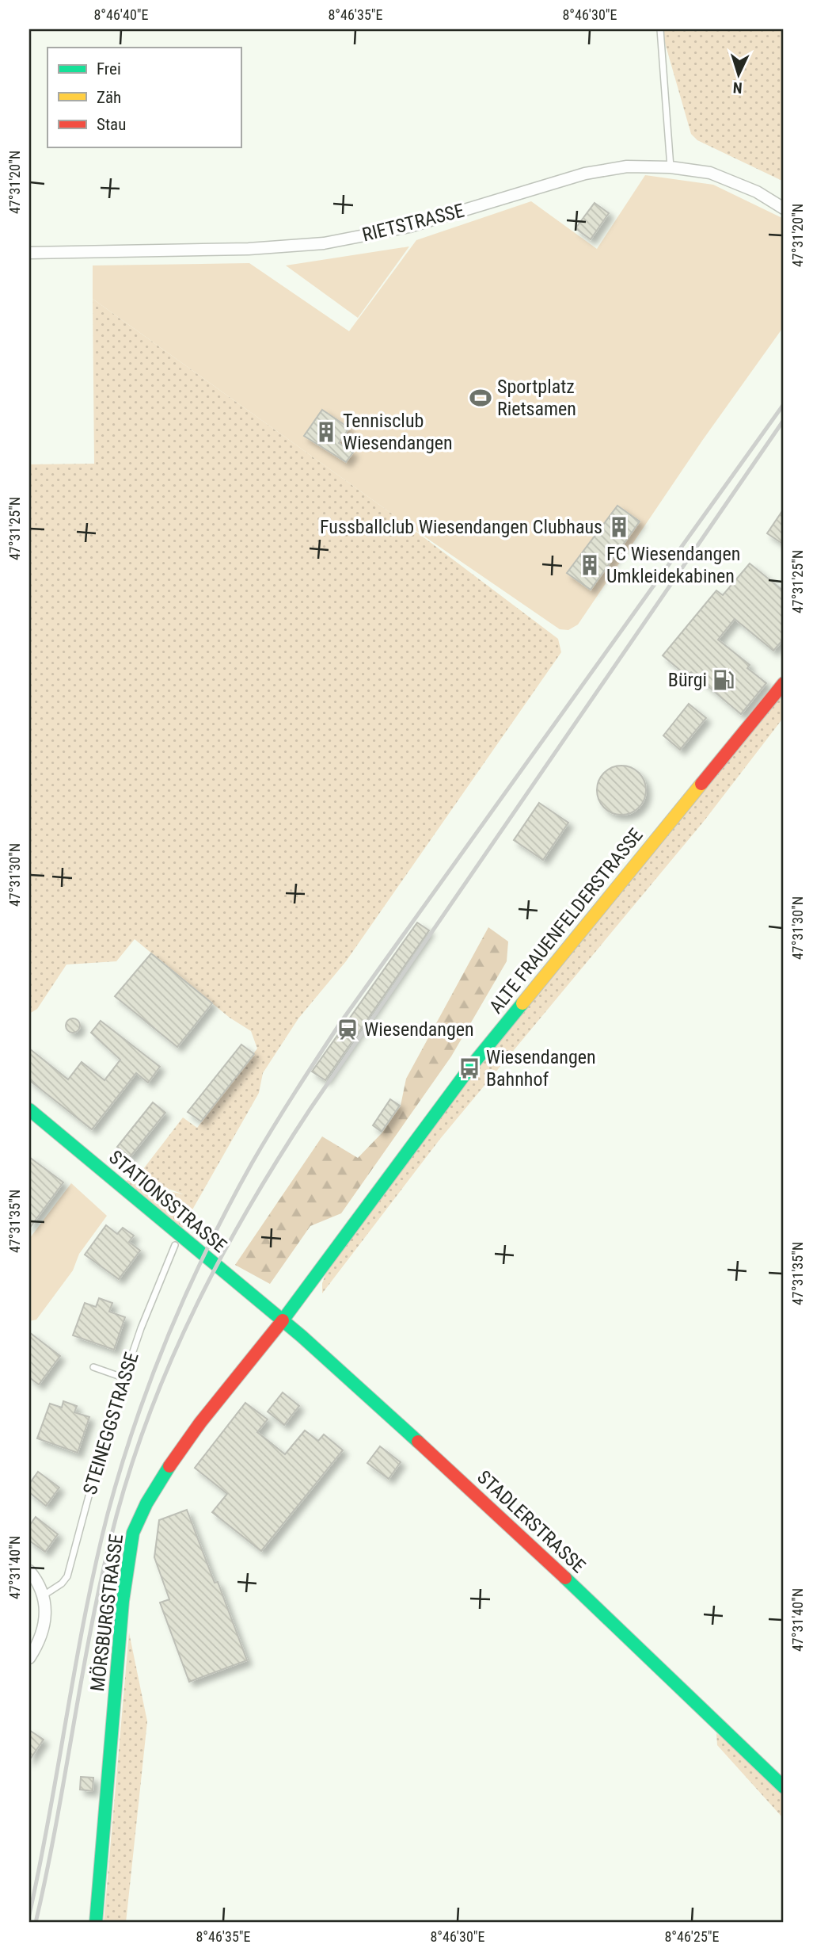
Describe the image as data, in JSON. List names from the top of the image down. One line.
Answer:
{"streets":{"street":["RIETSTRASSE","ALTE FRAUENFELDERSTRASSE","STATIONSSTRASSE","STADLERSTRASSE","MÖRSBURGSTRASSE"],"lane":["STEINEGGSTRASSE"]},"crossings":[["ALTE FRAUENFELDERSTRASSE","STATIONSSTRASSE"],["ALTE FRAUENFELDERSTRASSE","STADLERSTRASSE"],["ALTE FRAUENFELDERSTRASSE","MÖRSBURGSTRASSE"],["STATIONSSTRASSE","STADLERSTRASSE"],["STATIONSSTRASSE","MÖRSBURGSTRASSE"],["STADLERSTRASSE","MÖRSBURGSTRASSE"]],"places":{"sports":["Sportplatz Rietsamen"],"building":["Tennisclub Wiesendangen","Fussballclub Wiesendangen Clubhaus","FC Wiesendangen Umkleidekabinen"],"fuel station":["Bürgi"],"station":["Wiesendangen"],"bus stop":["Wiesendangen Bahnhof"]},"legend":["Frei","Zäh","Stau"],"north":"bottom","coordinates":["8°46'40\"E","8°46'35\"E","8°46'30\"E","47°31'20\"N","47°31'25\"N","47°31'30\"N","47°31'35\"N","47°31'40\"N","8°46'25\"E"]}
